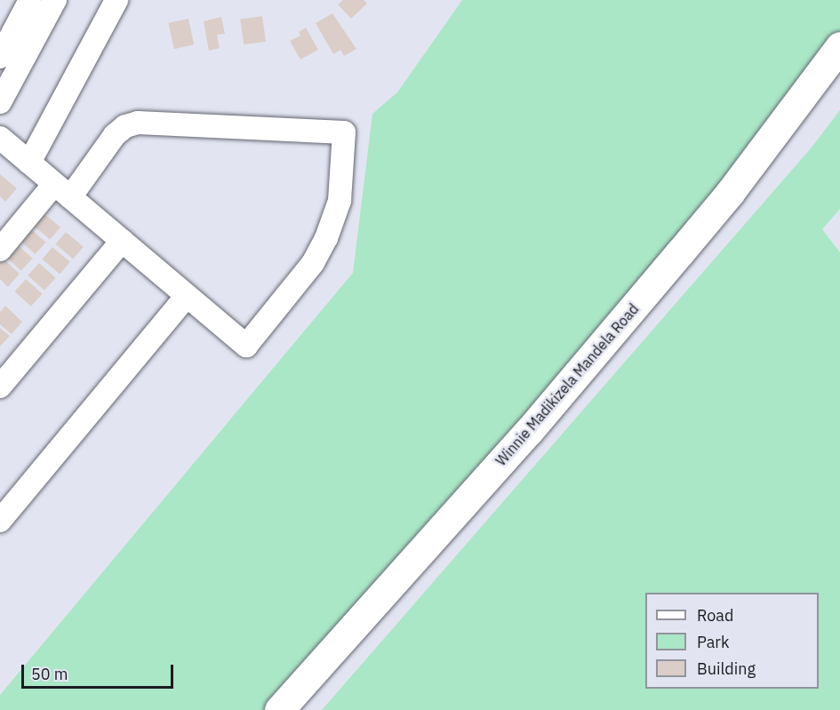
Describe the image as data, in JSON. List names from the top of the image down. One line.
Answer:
{"streets":{"main road":["Winnie Madikizela Mandela Road"]},"legend":["Road","Park","Building"],"scale_bar":"50 m"}
